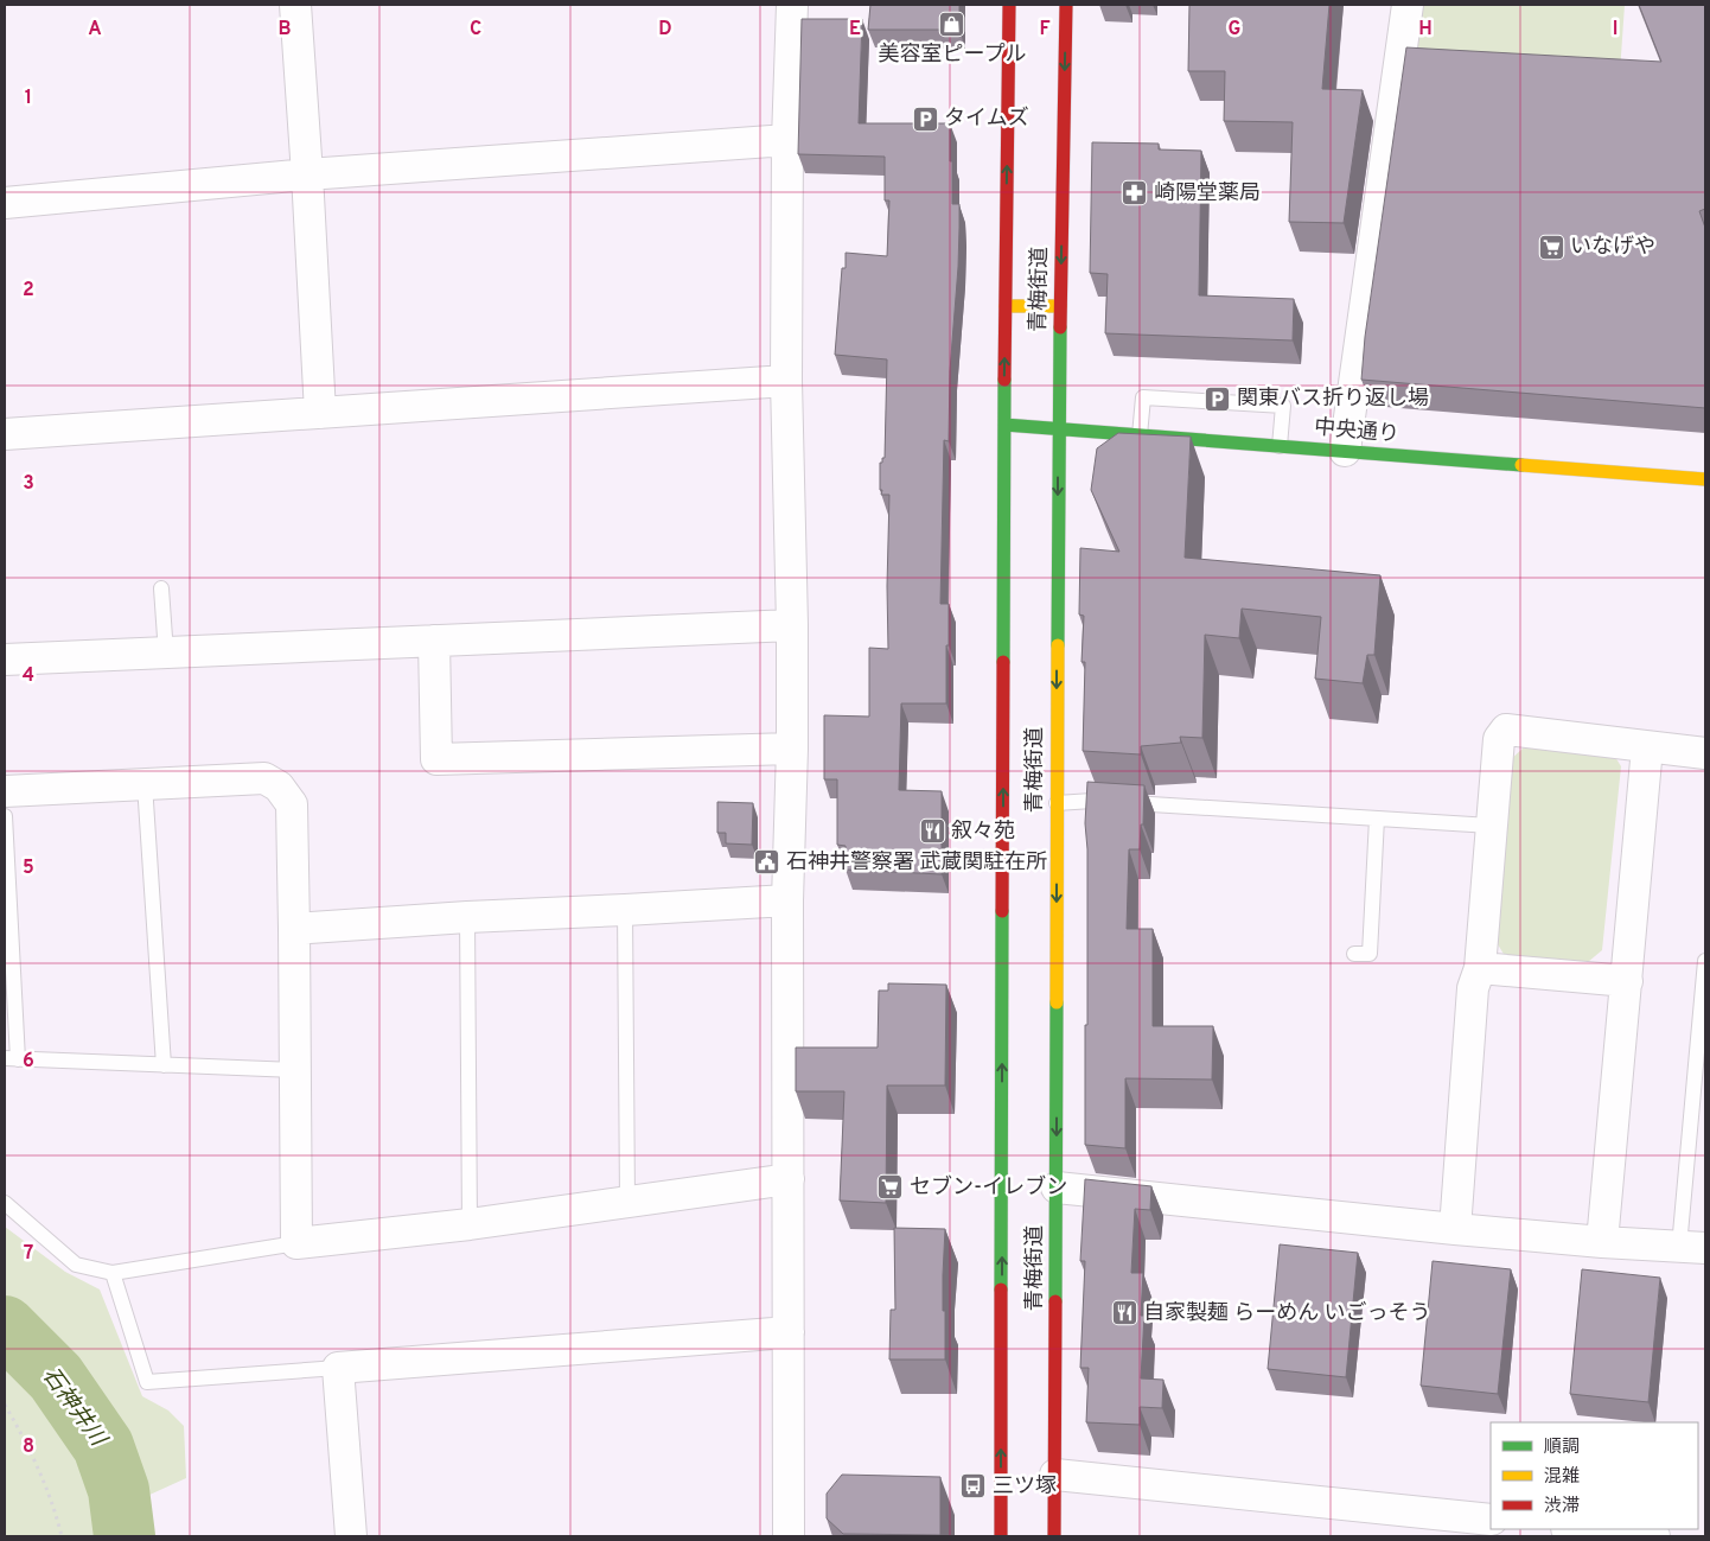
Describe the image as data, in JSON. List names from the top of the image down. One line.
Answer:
{"streets":{"main road":["青梅街道","中央通り"]},"crossings":[["青梅街道","中央通り"]],"water":["石神井川"],"places":{"shop":["美容室ピープル"],"parking":["タイムズ","関東バス折り返し場"],"pharmacy":["崎陽堂薬局"],"supermarket":["いなげや","セブン-イレブン"],"restaurant":["叙々苑","自家製麺 らーめん いごっそう"],"public building":["石神井警察署 武蔵関駐在所"],"bus stop":["三ツ塚"]},"legend":["順調","混雑","渋滞"],"grid":{"columns":["A","B","C","D","E","F","G","H","I"],"rows":["1","2","3","4","5","6","7","8"]}}
